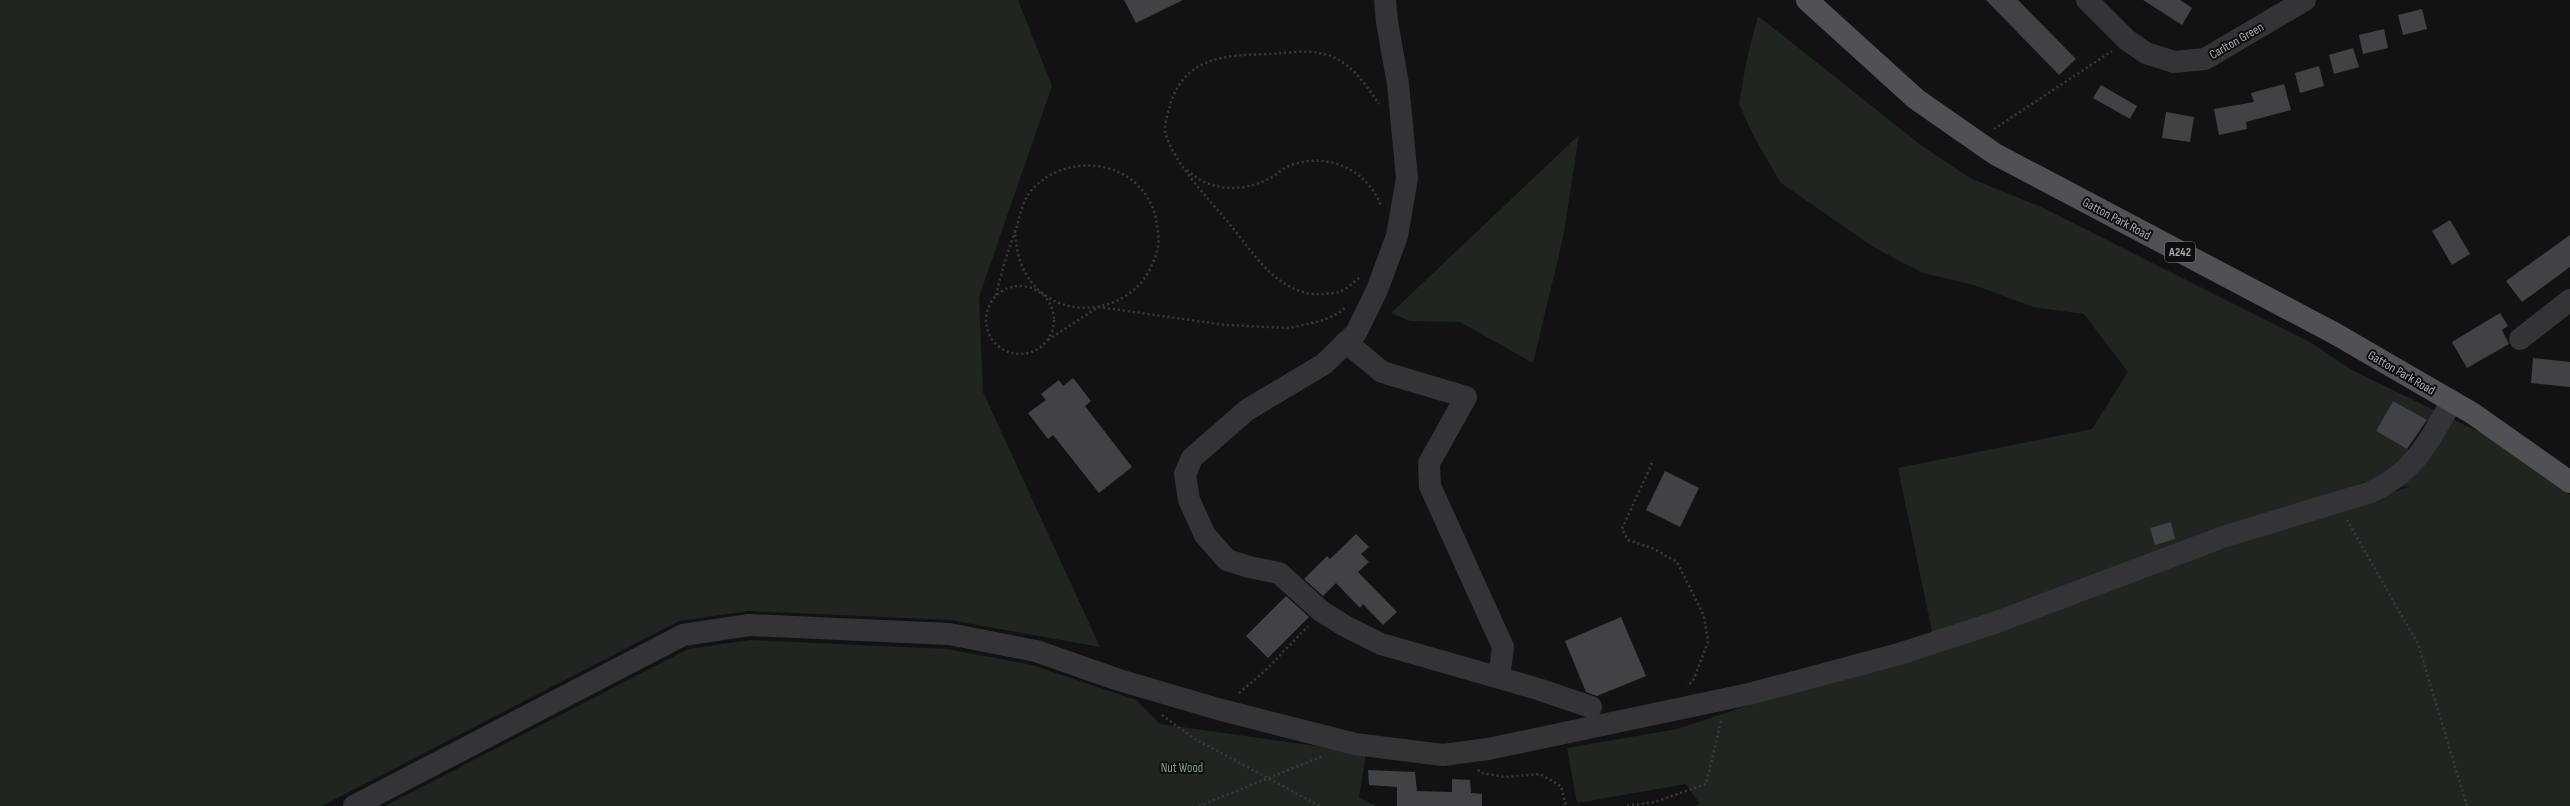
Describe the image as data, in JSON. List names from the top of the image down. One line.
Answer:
{"streets":{"main road":["Gatton Park Road","A242"],"street":["Carlton Green"]},"parks":["Nut Wood"]}
